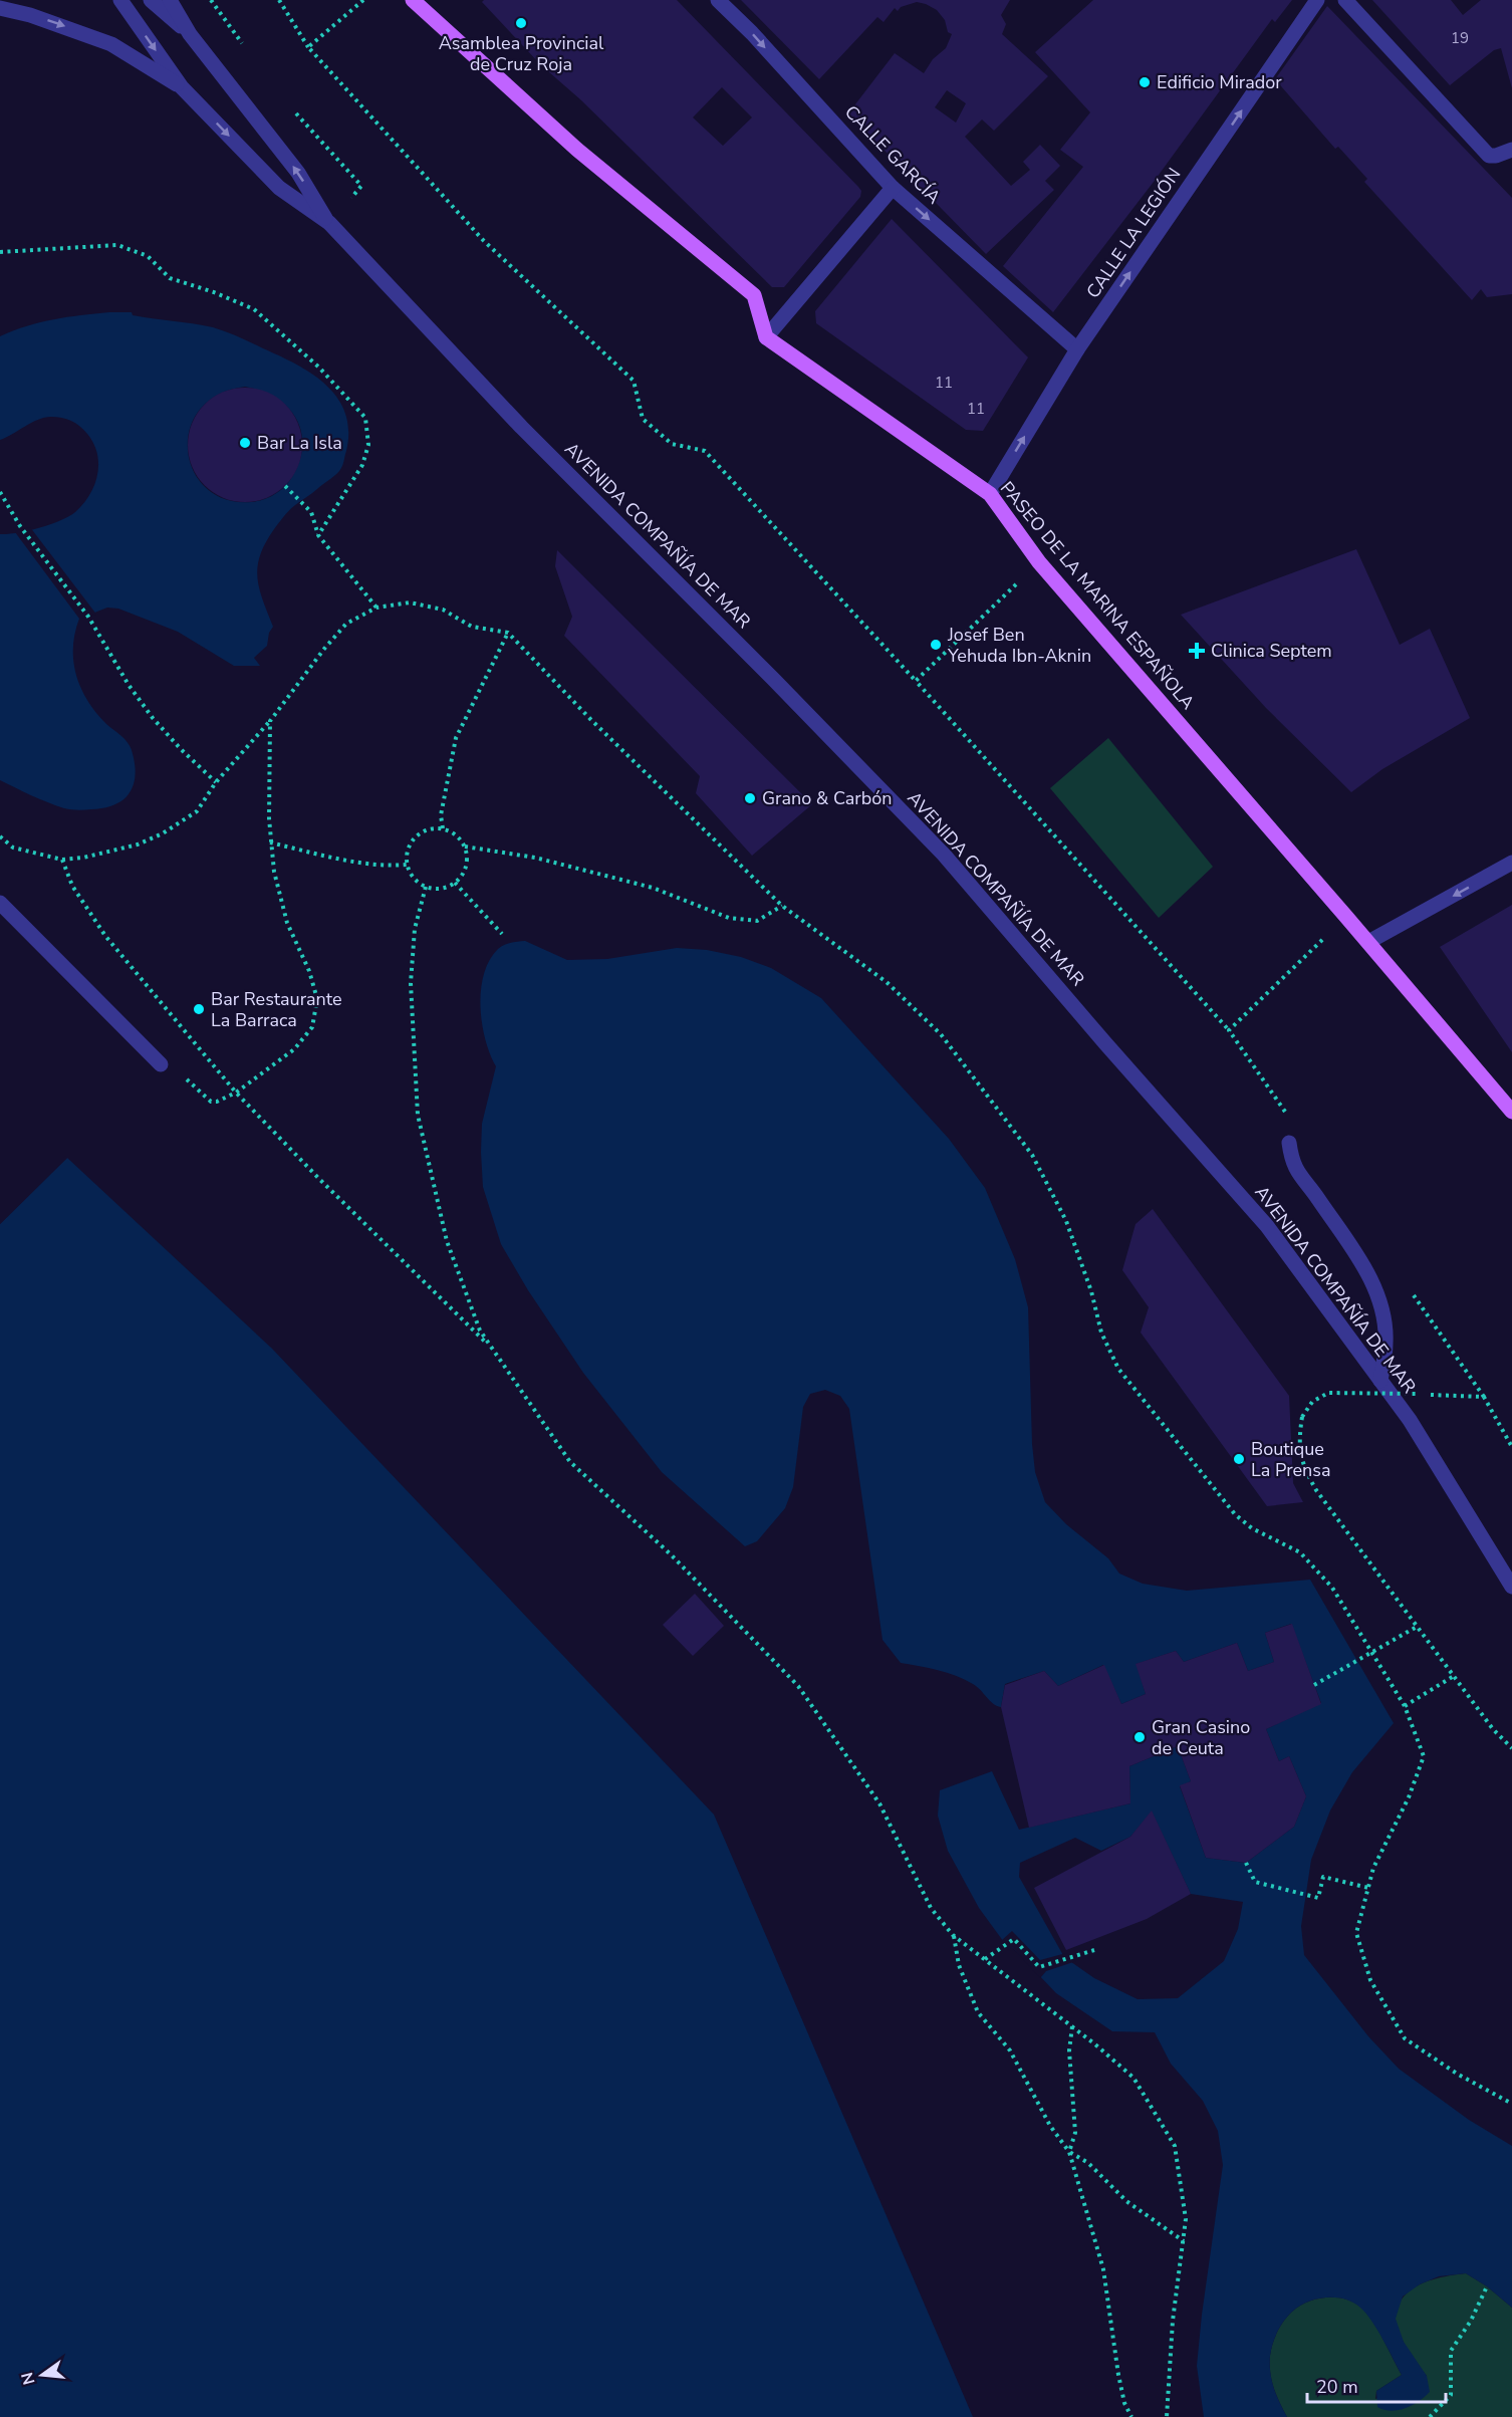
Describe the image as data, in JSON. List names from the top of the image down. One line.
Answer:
{"streets":{"main road":["PASEO DE LA MARINA ESPAÑOLA"],"street":["CALLE GARCÍA","CALLE LA LEGIÓN","AVENIDA COMPAÑÍA DE MAR"]},"crossings":[["CALLE GARCÍA","CALLE LA LEGIÓN"],["CALLE LA LEGIÓN","PASEO DE LA MARINA ESPAÑOLA"]],"one_way":["CALLE GARCÍA","CALLE LA LEGIÓN"],"places":{"other":["Asamblea Provincial de Cruz Roja","Edificio Mirador","Bar La Isla","Josef Ben Yehuda Ibn-Aknin","Grano & Carbón","Bar Restaurante La Barraca","Boutique La Prensa","Gran Casino de Ceuta"],"health":["Clinica Septem"]},"house_numbers":["19","11","11"],"scale_bar":"20 m","north":"left"}
